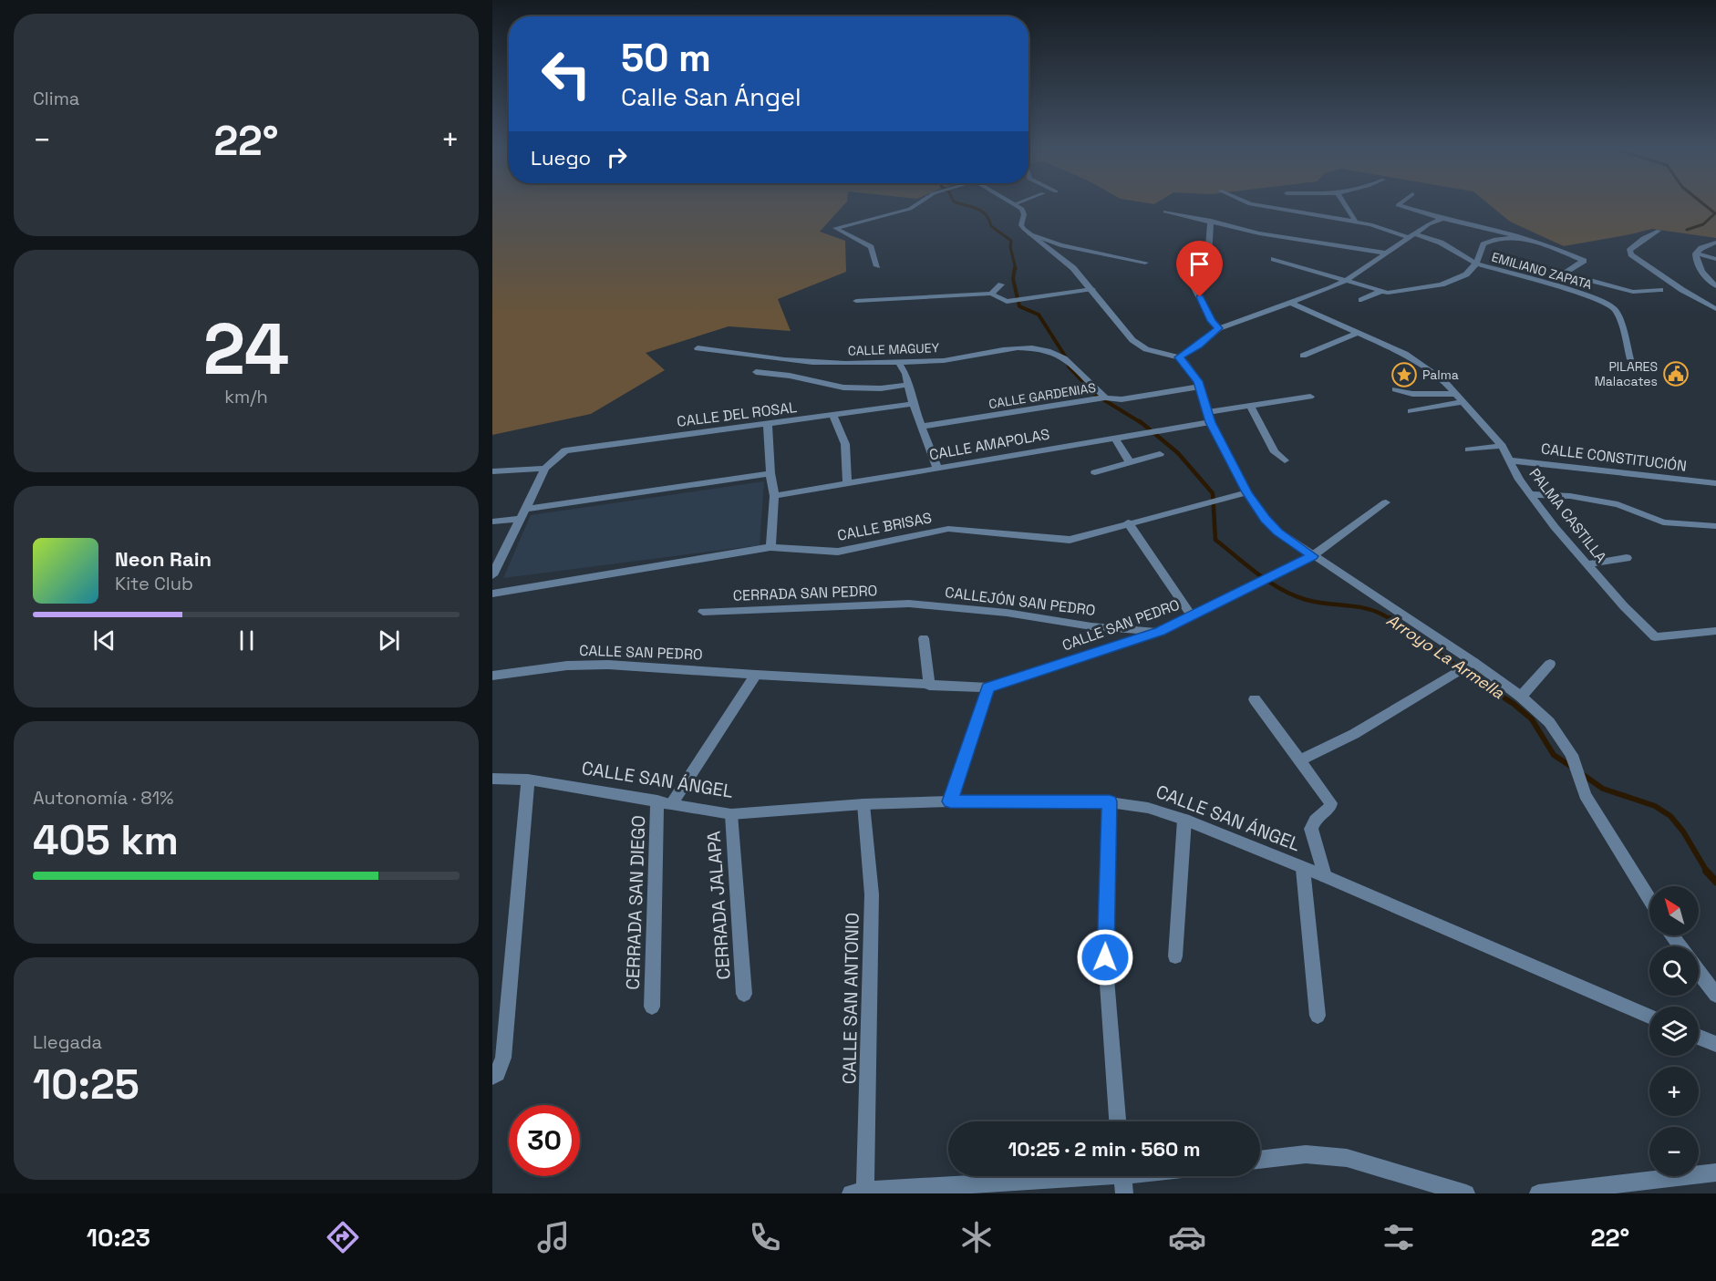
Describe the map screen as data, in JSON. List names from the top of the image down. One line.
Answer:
{"streets":{"street":["EMILIANO ZAPATA","CALLE MAGUEY","CALLE GARDENIAS","CALLE DEL ROSAL","CALLE AMAPOLAS","CALLE CONSTITUCIÓN","PALMA CASTILLA","CALLE BRISAS","CERRADA SAN PEDRO","CALLEJÓN SAN PEDRO","CALLE SAN PEDRO","CALLE SAN ÁNGEL","CERRADA SAN DIEGO","CERRADA JALAPA","CALLE SAN ANTONIO"]},"crossings":[["CALLE MAGUEY","CALLE GARDENIAS"],["CALLE CONSTITUCIÓN","PALMA CASTILLA"],["CERRADA SAN PEDRO","CALLEJÓN SAN PEDRO"],["CALLEJÓN SAN PEDRO","CALLE SAN PEDRO"],["CALLE SAN ÁNGEL","CERRADA SAN DIEGO"],["CALLE SAN ÁNGEL","CERRADA JALAPA"],["CALLE SAN ÁNGEL","CALLE SAN ANTONIO"]],"water":["Arroyo La Armella"],"places":{"public building":["PILARES Malacates"],"place":["Palma"]},"north":"top left","page":{"tile":["Clima",["24","km/h"],["Autonomía · 81%","405 km"],["Llegada","10:25"]],"turn":["50 m","Calle San Ángel"],"heat":["−","22°","+"],"then":"Luego","song":["Neon Rain","Kite Club"],"map_buttons":["+","−"],"limit":"30","trip":"10:25 · 2 min · 560 m","tabs":["10:23","22°"]}}
